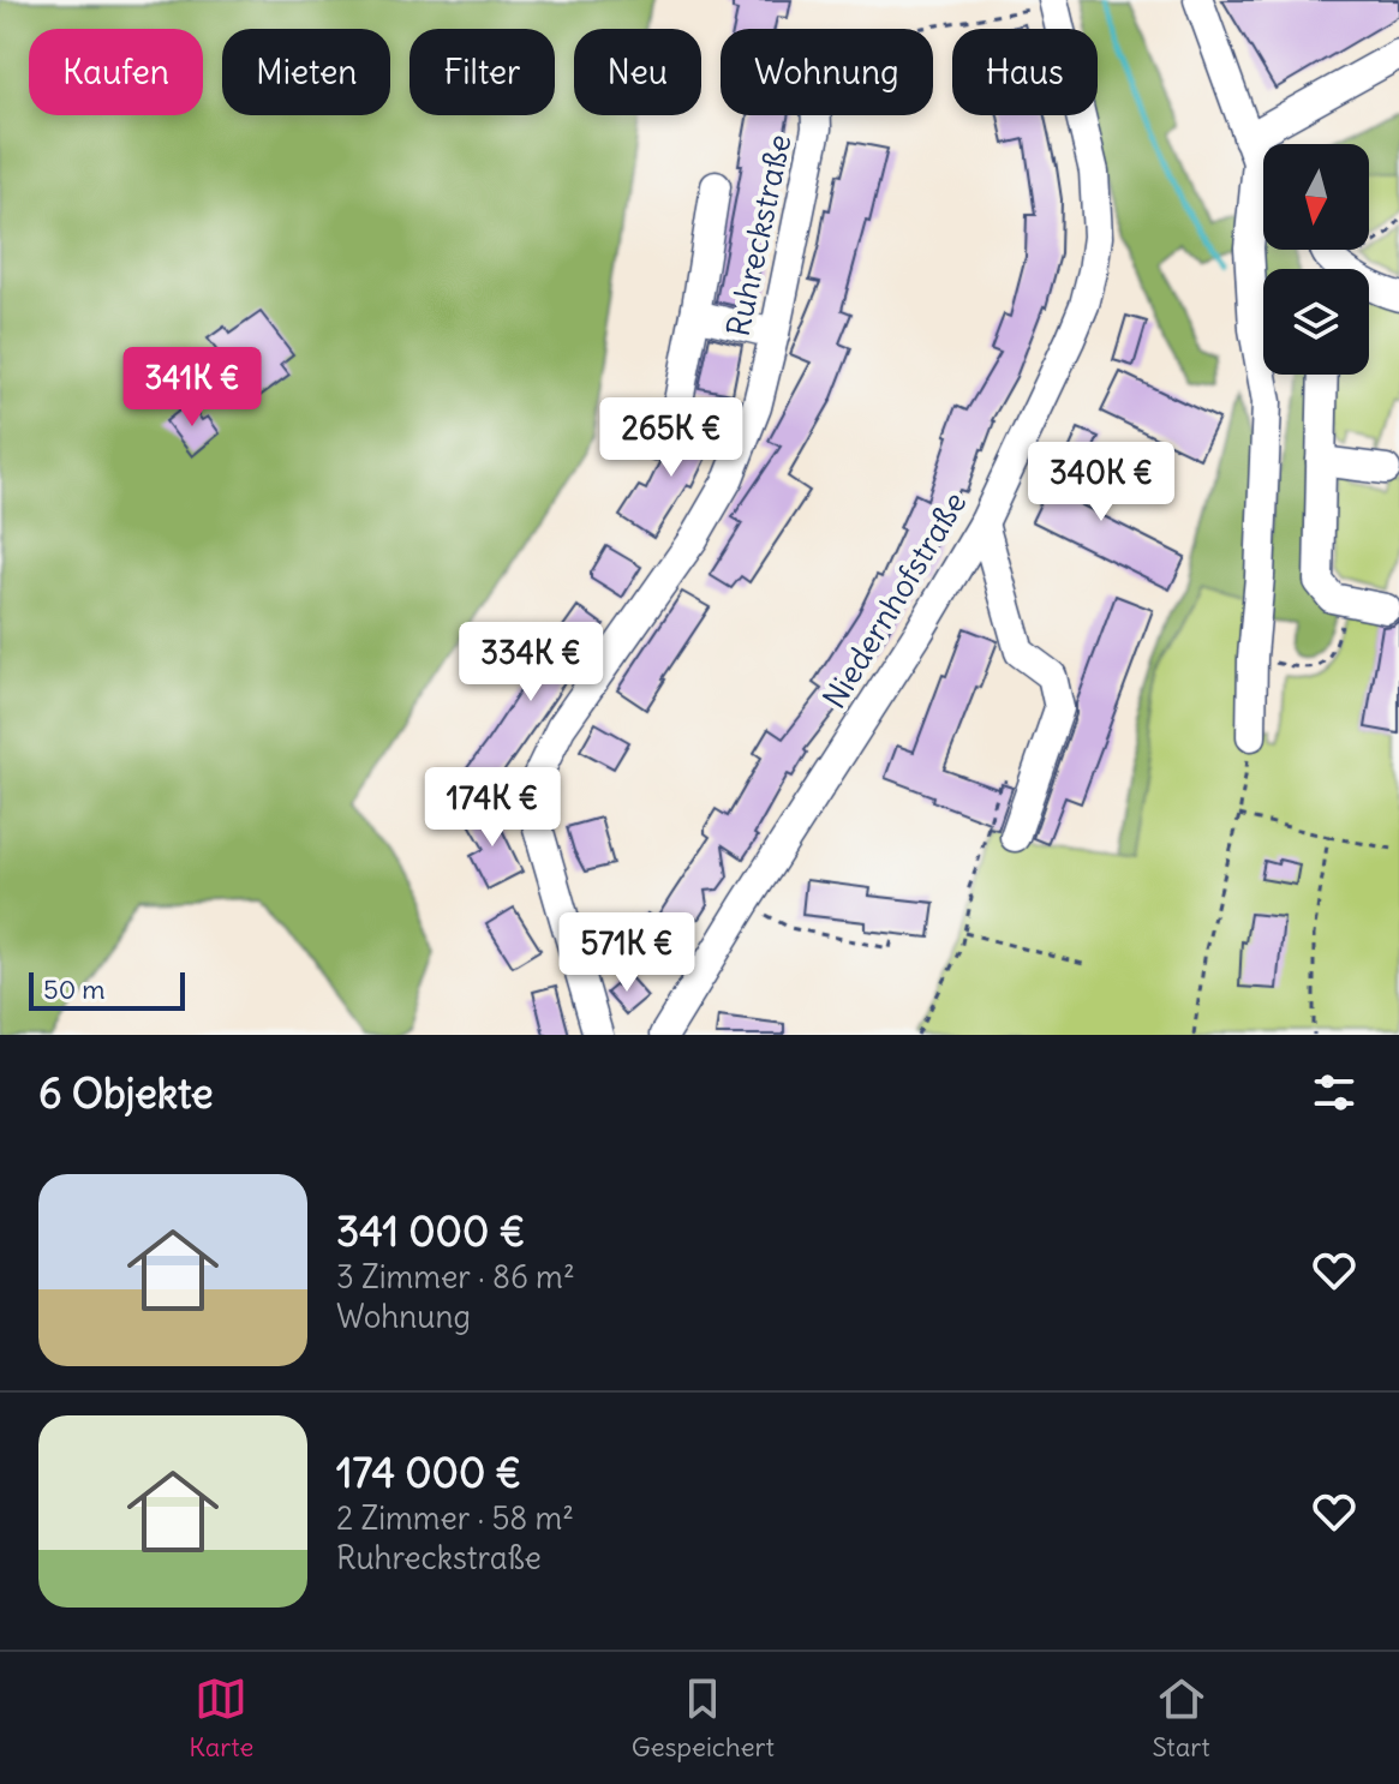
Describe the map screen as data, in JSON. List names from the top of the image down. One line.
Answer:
{"streets":{"street":["Ruhreckstraße","Niedernhofstraße"]},"scale_bar":"50 m","north":"bottom","page":{"chip":["Kaufen","Mieten","Filter","Neu","Wohnung","Haus"],"price":["341K €","265K €","340K €","334K €","174K €","571K €"],"scale":"50 m","heading":"6 Objekte","list":[{"name":"341 000 €","note":"3 Zimmer · 86 m² · Wohnung"},{"name":"174 000 €","note":"2 Zimmer · 58 m² · Ruhreckstraße"}],"tabs":["Karte","Gespeichert","Start"]}}
